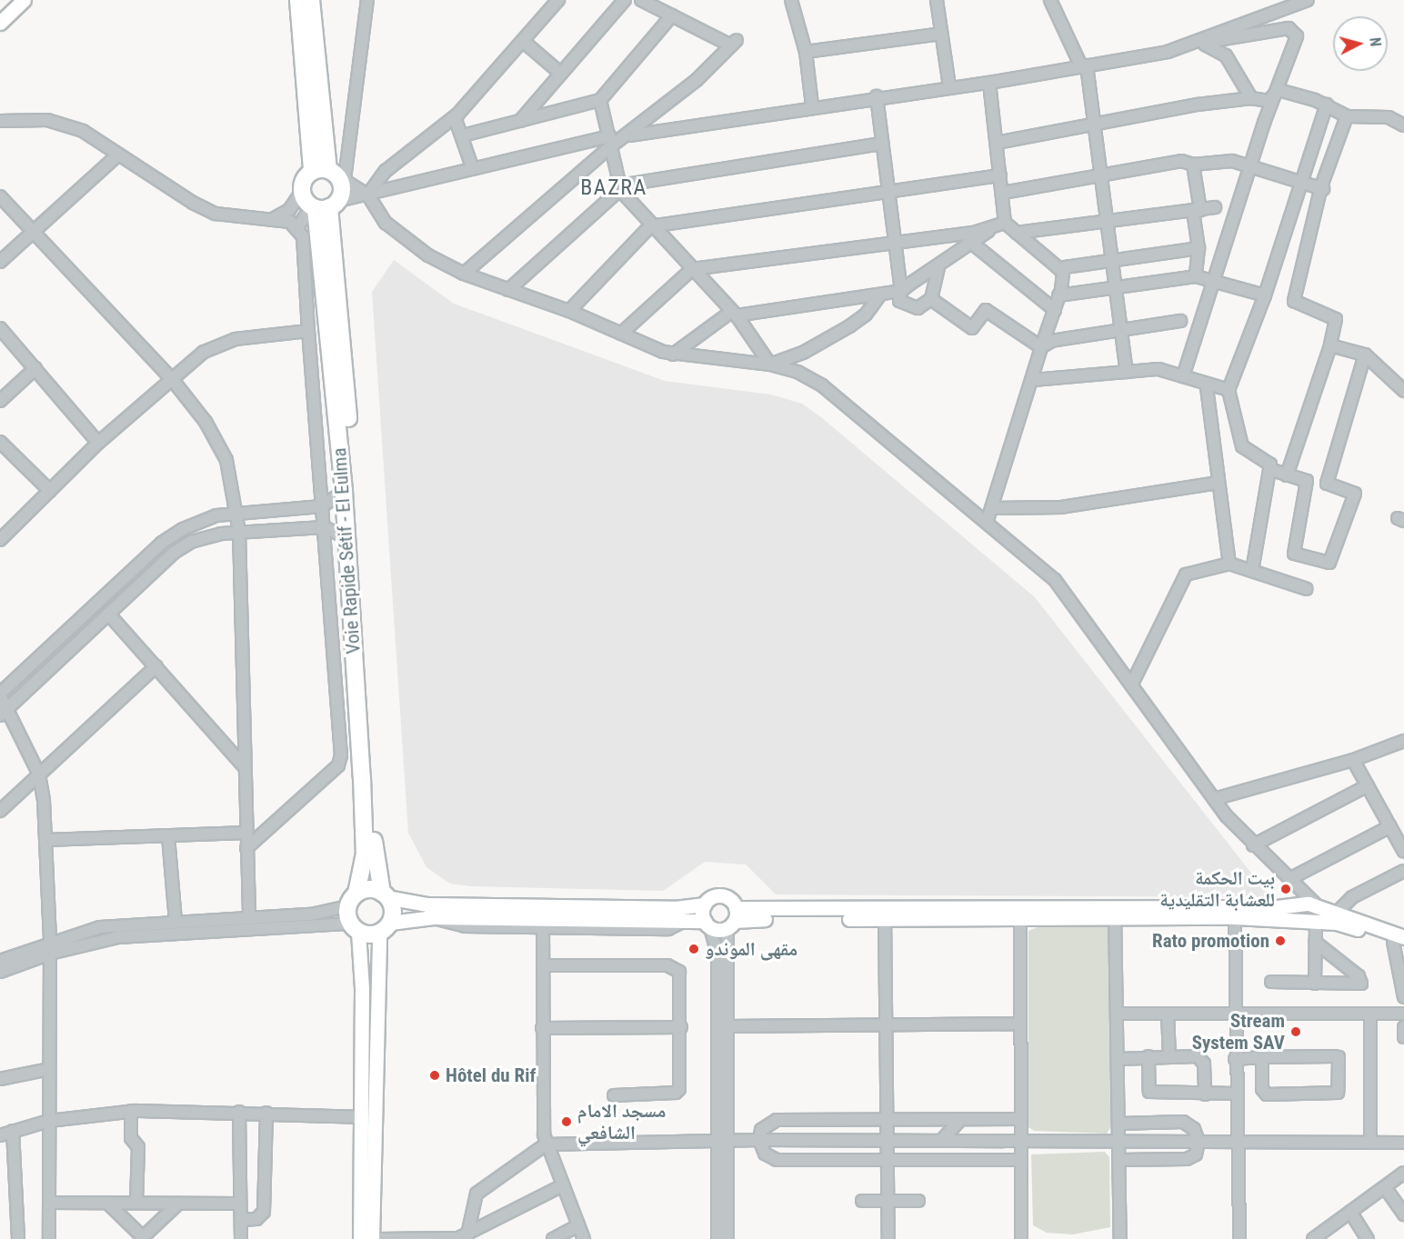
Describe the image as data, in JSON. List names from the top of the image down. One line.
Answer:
{"streets":{"highway":["Voie Rapide Sétif - El Eulma"]},"districts":["BAZRA"],"places":["بيت الحكمة للعشابة التقليدية","Rato promotion","مقهى الموندو","Stream System SAV","Hôtel du Rif","مسجد الامام الشافعي"],"north":"right"}
